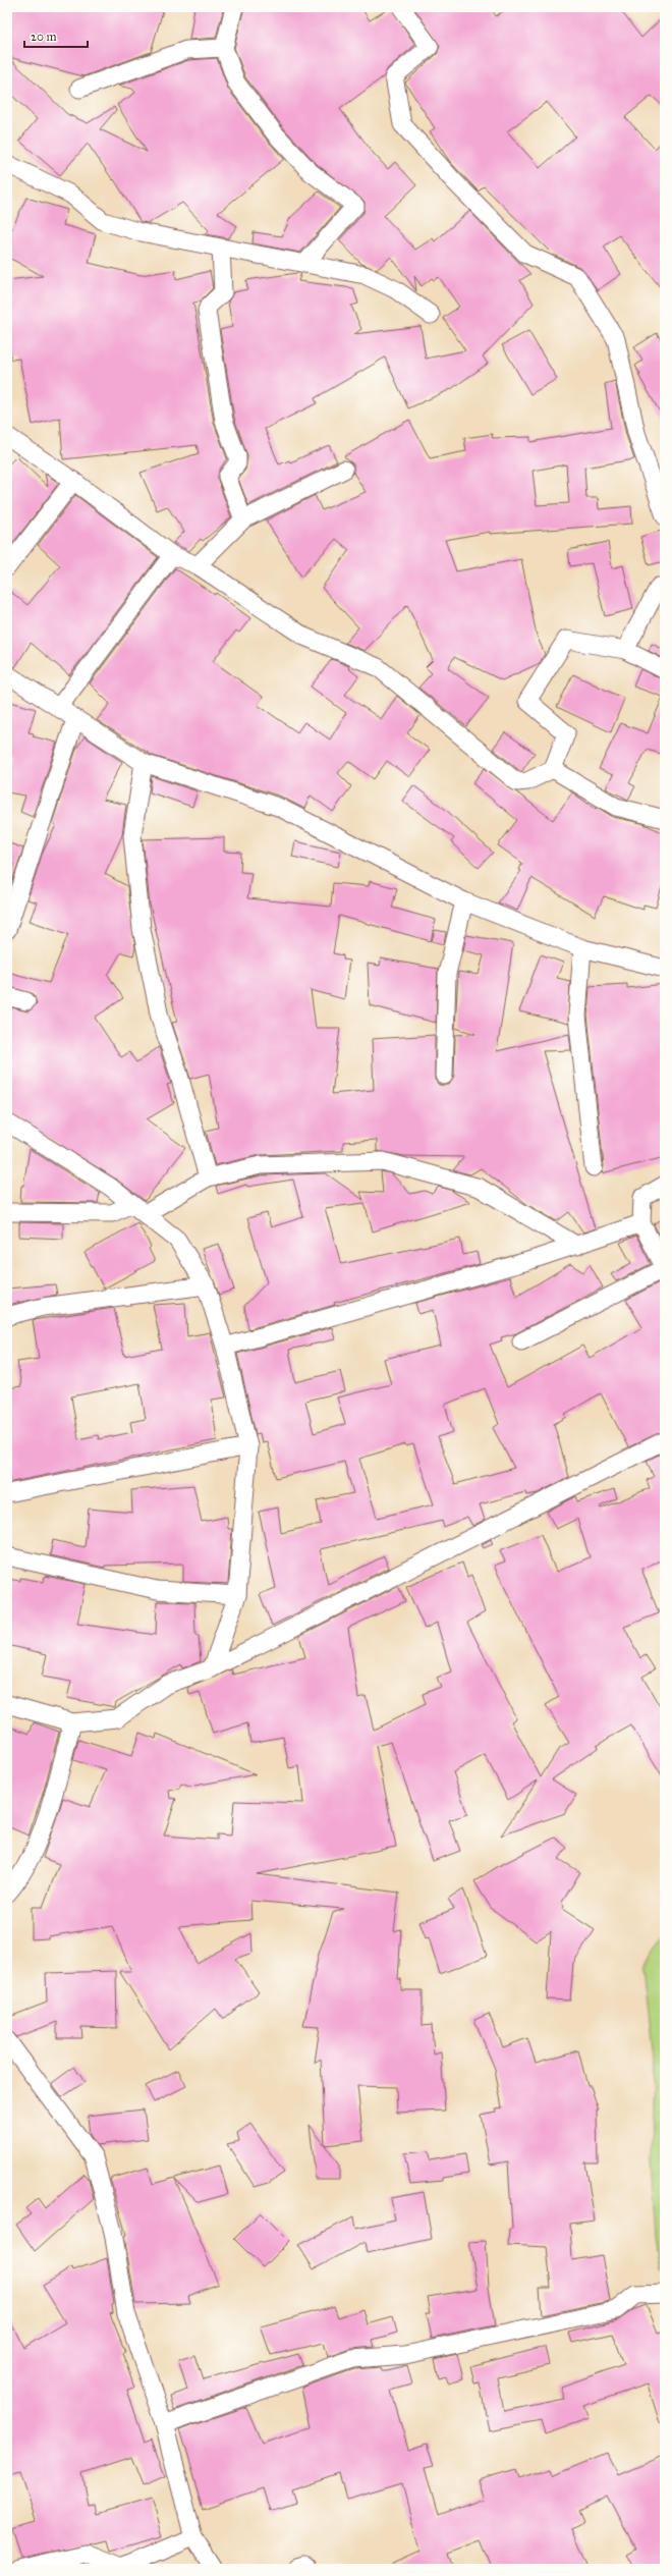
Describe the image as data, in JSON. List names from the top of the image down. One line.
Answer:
{"scale_bar":"20 m"}
